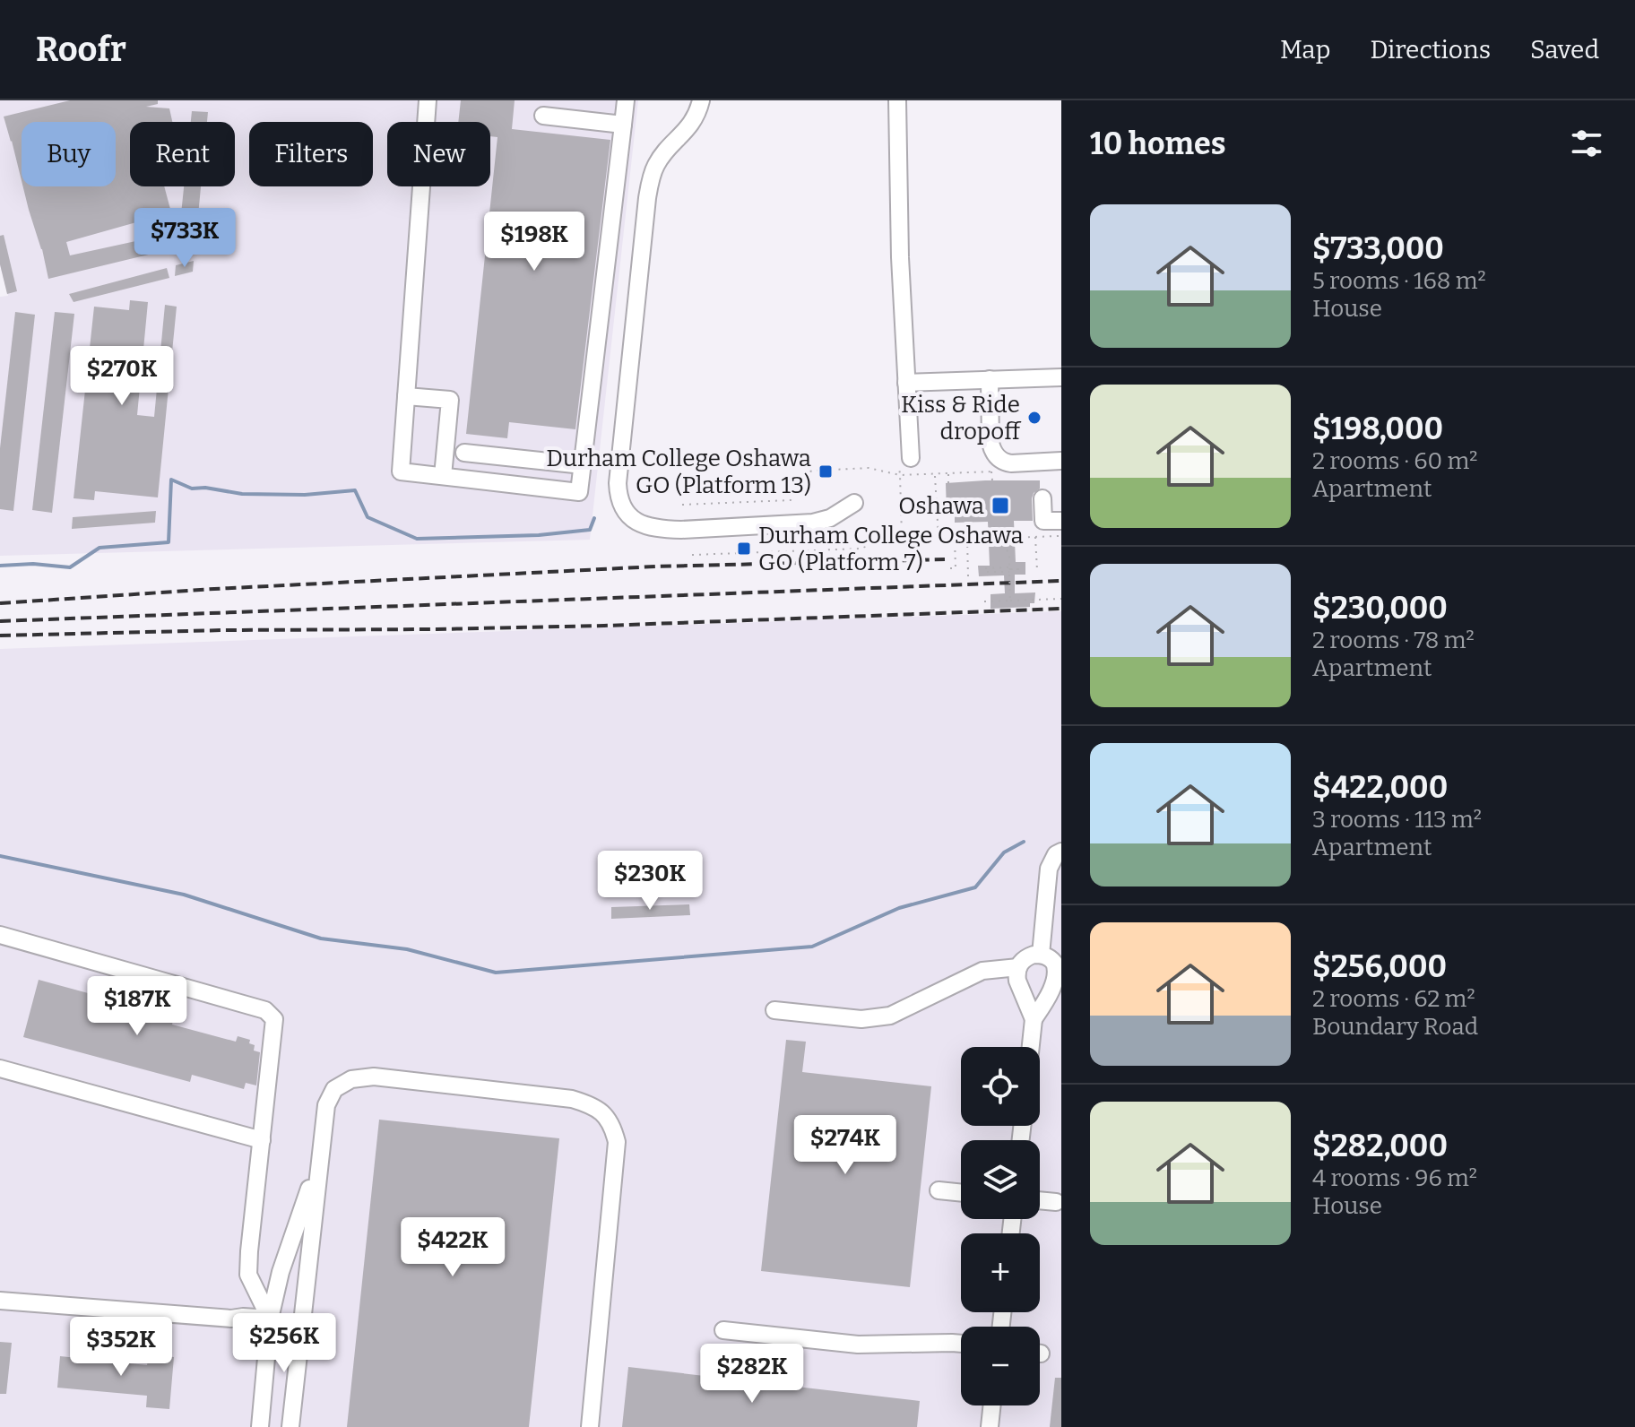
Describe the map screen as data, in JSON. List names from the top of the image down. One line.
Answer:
{"places":{"other":["Kiss & Ride dropoff"],"transit":["Durham College Oshawa GO (Platform 13)","Oshawa","Durham College Oshawa GO (Platform 7)"]},"page":{"header":"Roofr","nav":["Map","Directions","Saved"],"heading":"10 homes","chip":["Buy","Rent","Filters","New"],"list":[{"name":"$733,000","note":"5 rooms · 168 m² · House"},{"name":"$198,000","note":"2 rooms · 60 m² · Apartment"},{"name":"$230,000","note":"2 rooms · 78 m² · Apartment"},{"name":"$422,000","note":"3 rooms · 113 m² · Apartment"},{"name":"$256,000","note":"2 rooms · 62 m² · Boundary Road"},{"name":"$282,000","note":"4 rooms · 96 m² · House"}],"price":["$733K","$198K","$270K","$230K","$187K","$274K","$422K","$256K","$352K","$282K"],"map_buttons":["+","−"]}}
